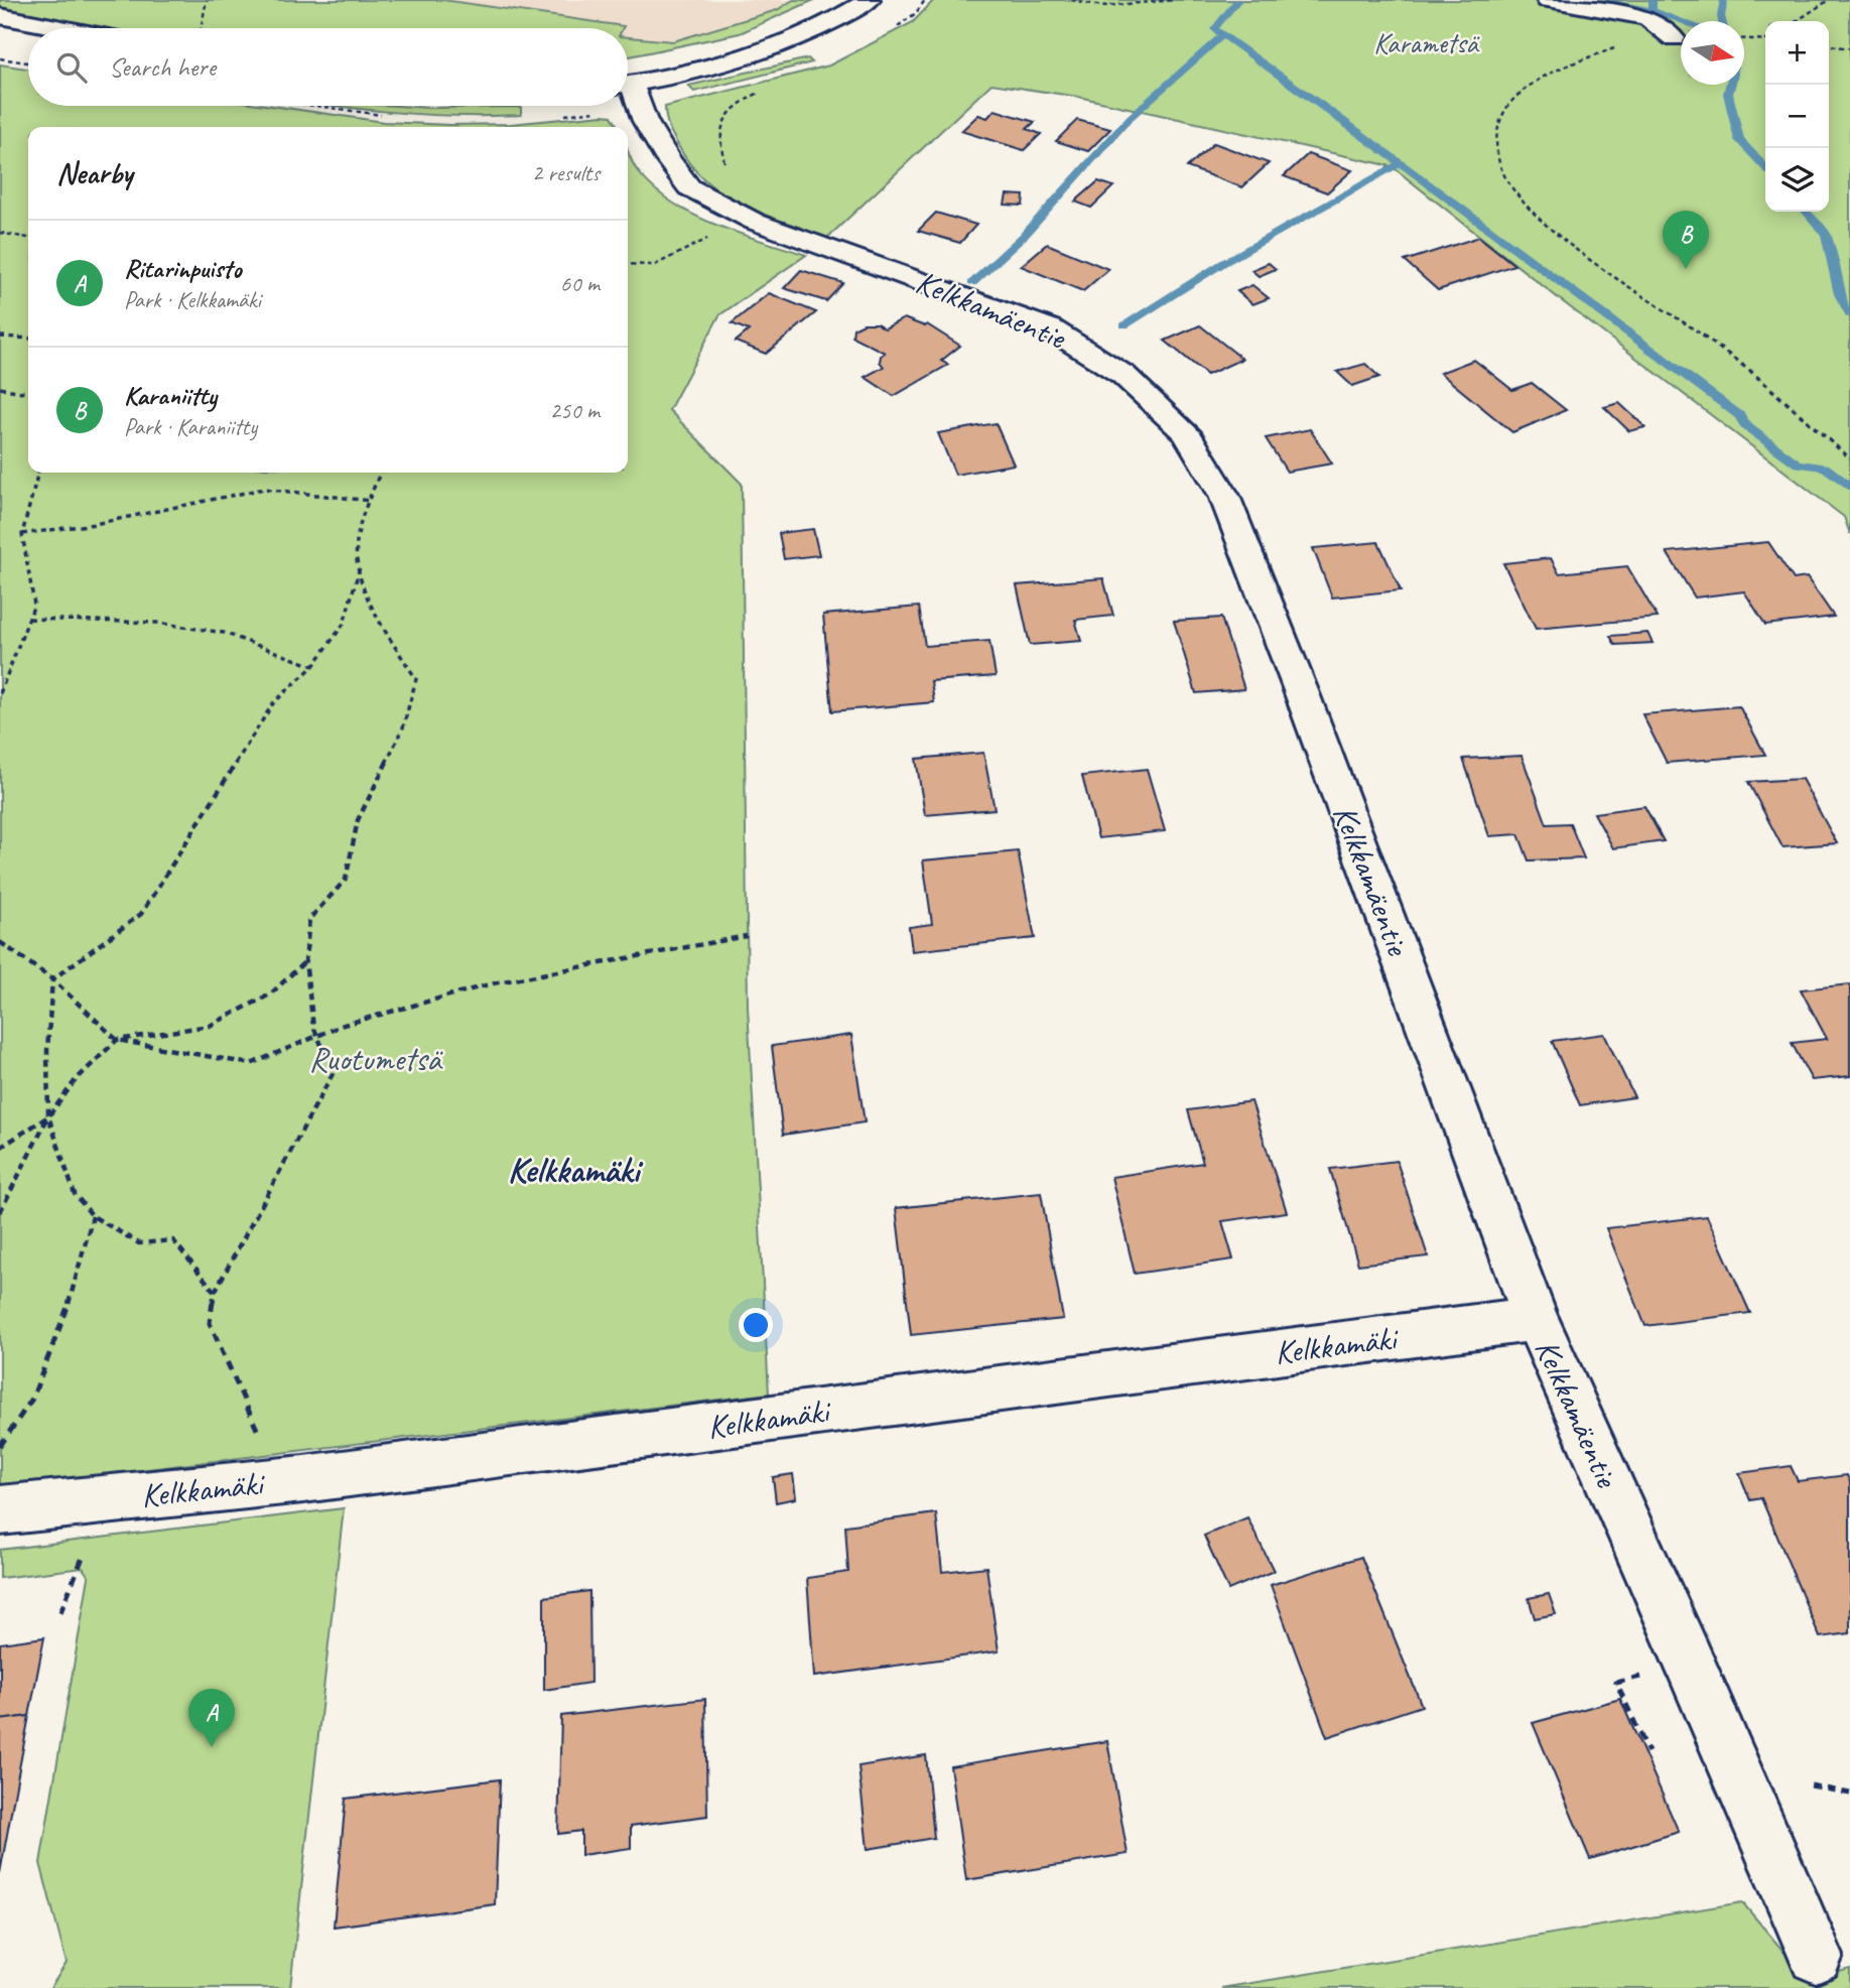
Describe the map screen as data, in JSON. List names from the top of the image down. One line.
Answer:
{"streets":{"street":["Kelkkamäentie","Kelkkamäki"]},"crossings":[["Kelkkamäentie","Kelkkamäki"]],"districts":["Kelkkamäki"],"parks":["Karametsä","Ruotumetsä"],"north":"right","page":{"map_buttons":["+","−"],"search":"Search here","heading":["Nearby","2 results"],"pins":["B","A"],"list":[{"mark":"A","name":"Ritarinpuisto","note":"Park · Kelkkamäki","value":"60 m"},{"mark":"B","name":"Karaniitty","note":"Park · Karaniitty","value":"250 m"}]}}
